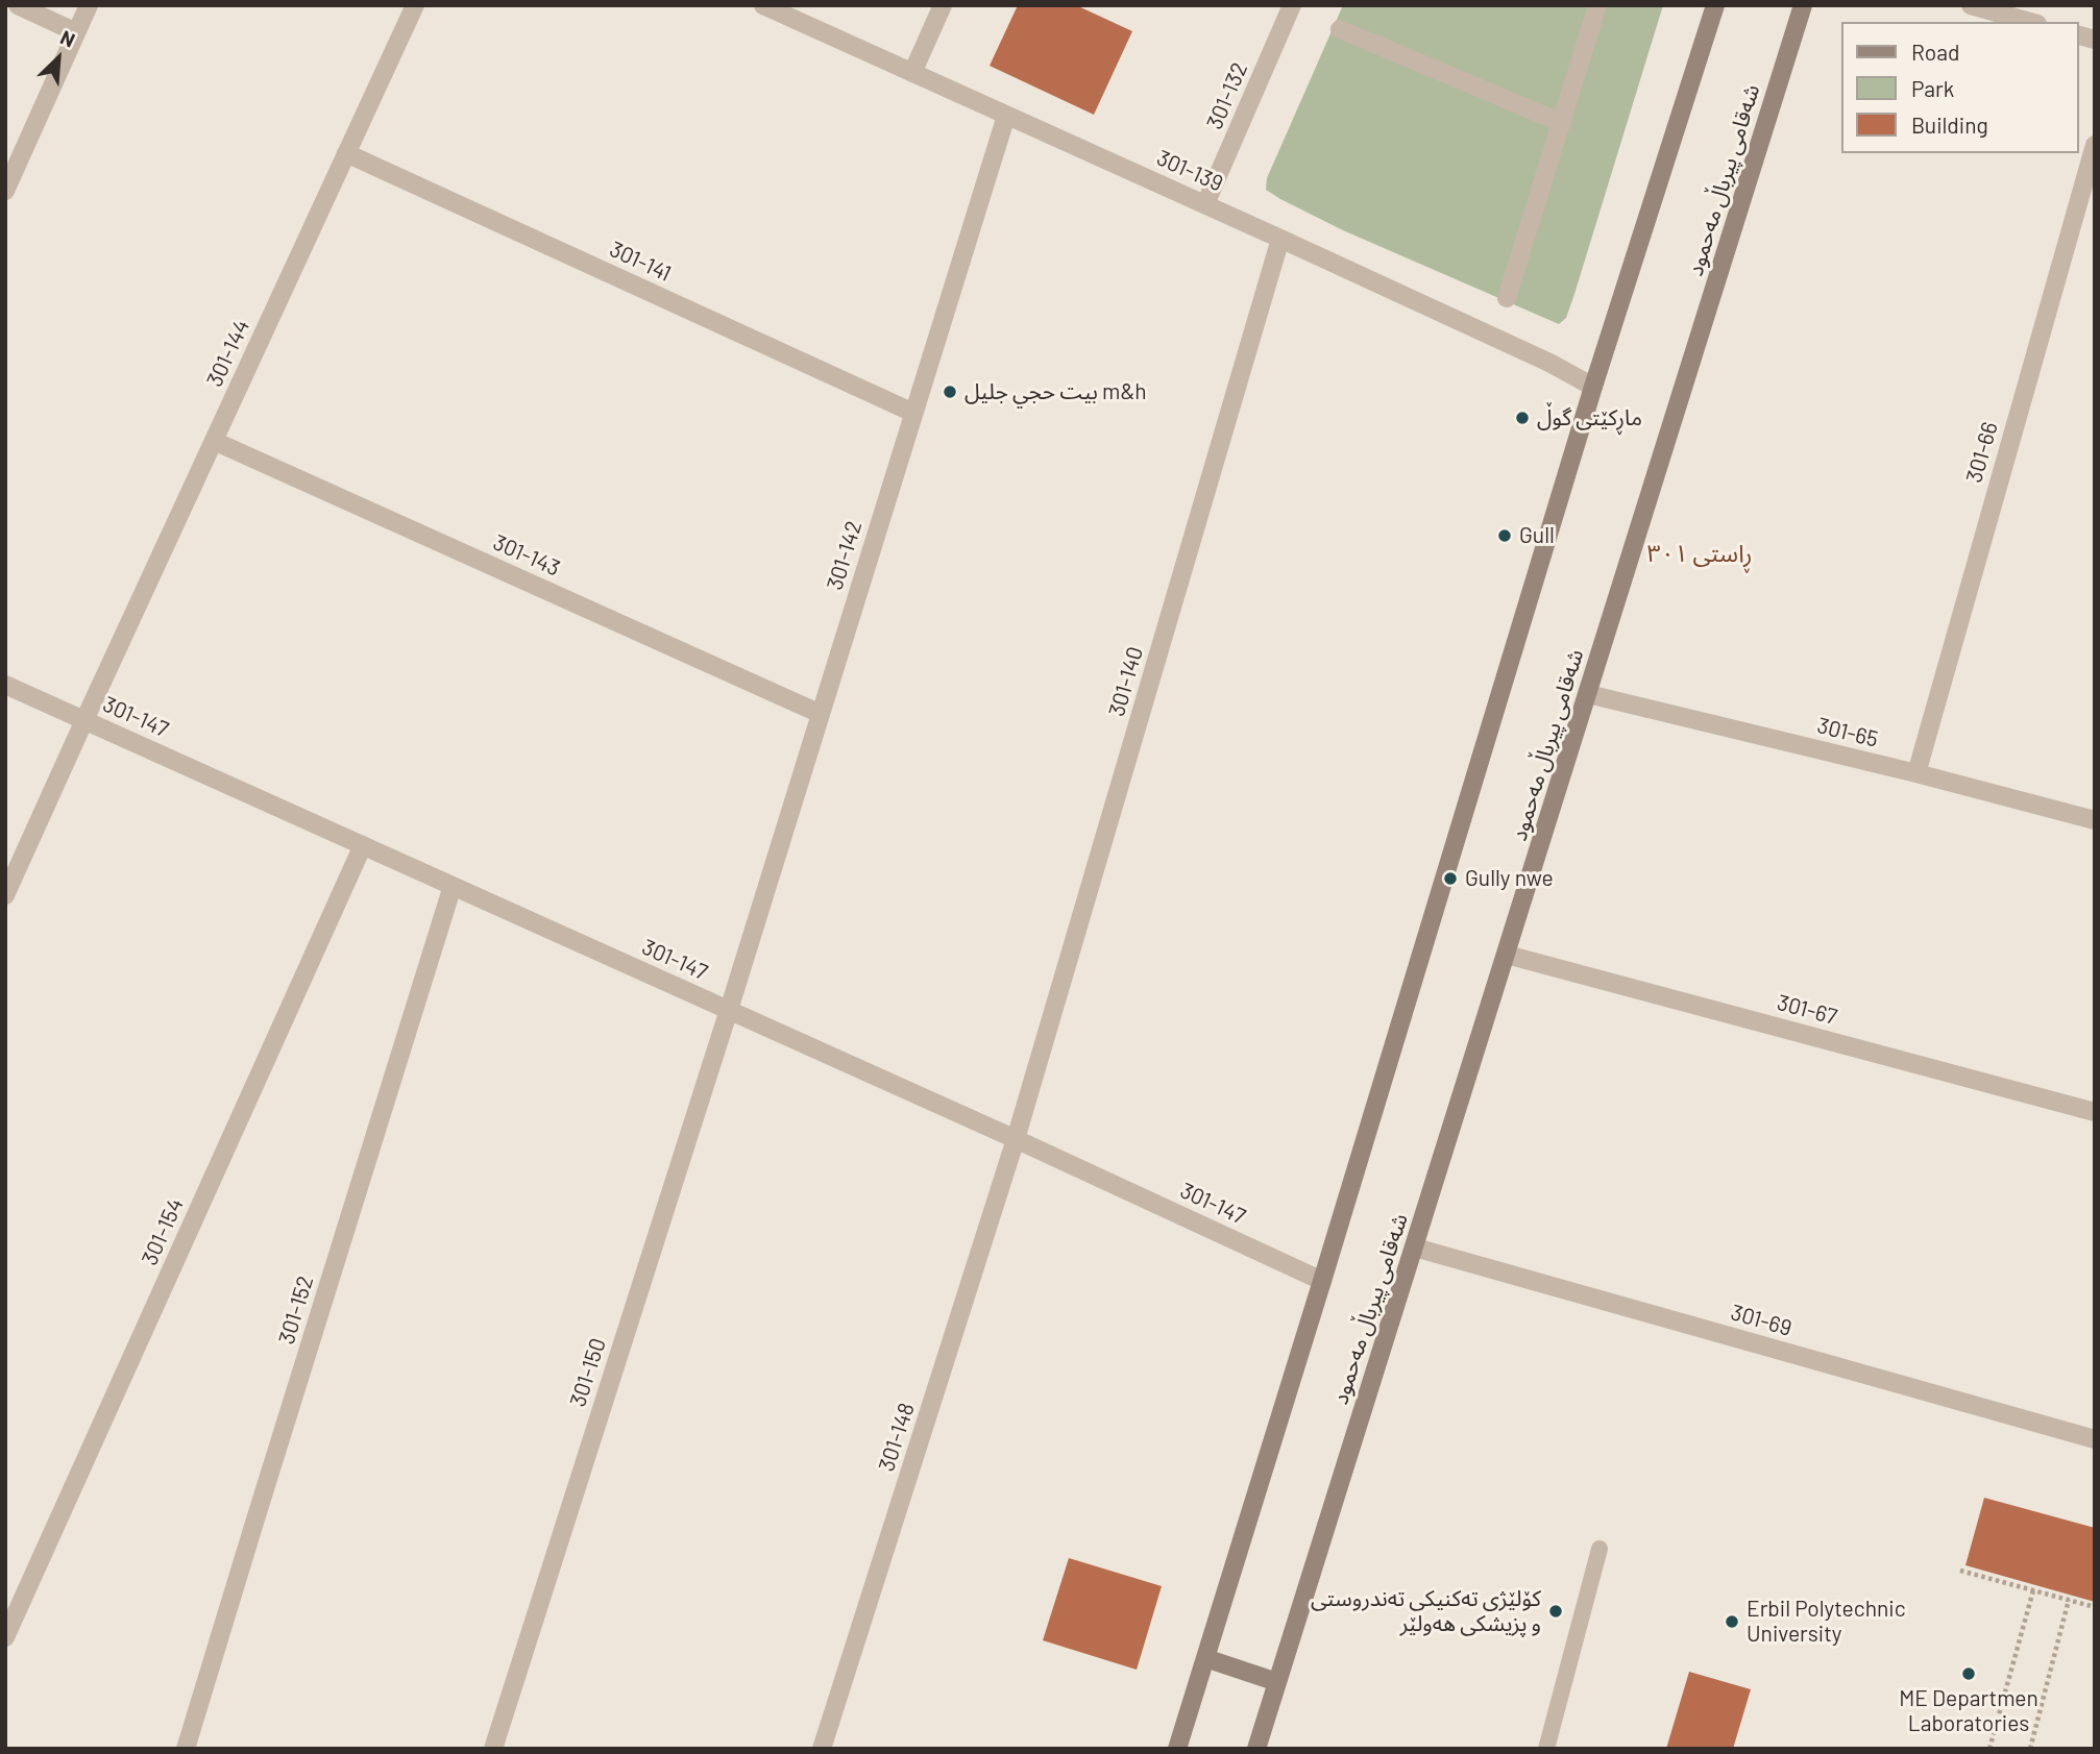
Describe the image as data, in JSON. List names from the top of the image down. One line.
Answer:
{"streets":{"main road":["شەقامی پیرباڵ مەحمود"],"street":["301-132","301-139","301-141","301-144","301-66","301-143","301-142","301-140","301-147","301-65","301-67","301-154","301-152","301-69","301-150","301-148"]},"crossings":[["301-132","301-139"],["301-139","301-142"],["301-139","301-140"],["شەقامی پیرباڵ مەحمود","301-65"],["شەقامی پیرباڵ مەحمود","301-67"],["شەقامی پیرباڵ مەحمود","301-69"],["301-141","301-144"],["301-141","301-142"],["301-144","301-143"],["301-144","301-147"],["301-66","301-65"],["301-143","301-142"],["301-142","301-147"],["301-142","301-150"],["301-140","301-147"],["301-140","301-148"],["301-147","301-154"],["301-147","301-152"],["301-147","301-150"],["301-147","301-148"]],"districts":["ڕاستی ٣٠١"],"places":["بيت حجي جليل m&h","ماڕکێتی گوڵ","Gull","Gully nwe","کۆلێژی تەکنیکی تەندروستی و پزیشکی هەولێر","Erbil Polytechnic University","ME Departmen Laboratories"],"legend":["Road","Park","Building"],"north":"top right"}
